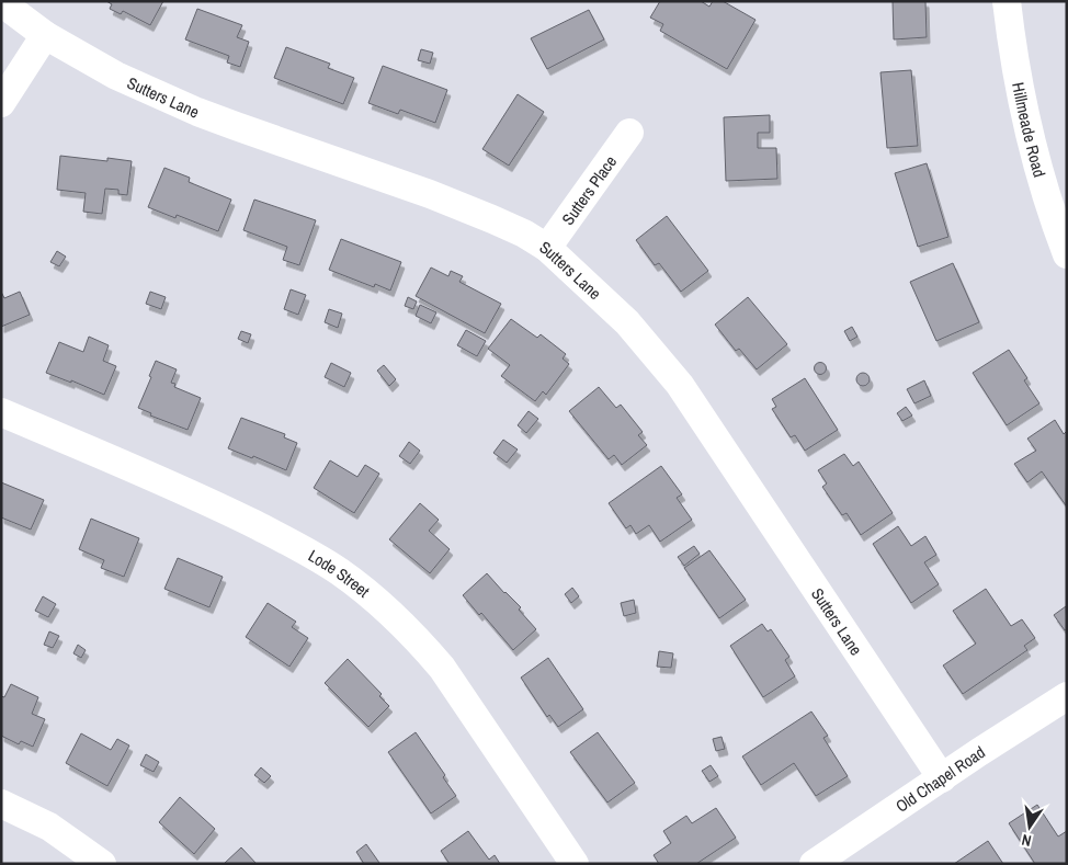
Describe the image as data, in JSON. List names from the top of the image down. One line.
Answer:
{"streets":{"street":["Sutters Lane","Hillmeade Road","Sutters Place","Lode Street","Old Chapel Road"]},"crossings":[["Sutters Lane","Sutters Place"],["Sutters Lane","Old Chapel Road"]],"north":"bottom"}
